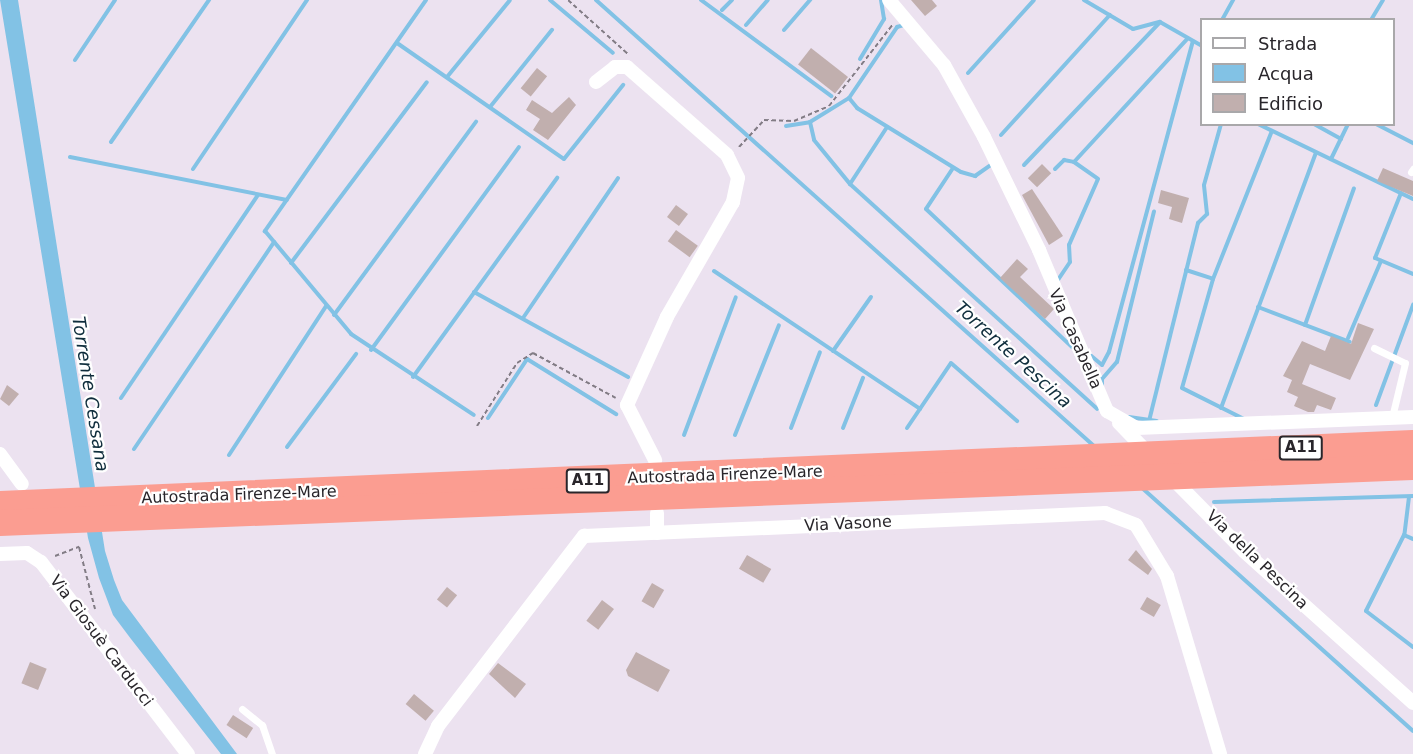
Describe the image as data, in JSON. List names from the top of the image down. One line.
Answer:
{"streets":{"highway":["A11","Autostrada Firenze-Mare"],"street":["Via Casabella","Via Vasone","Via della Pescina","Via Giosuè Carducci"]},"crossings":[["Via Casabella","Via della Pescina"]],"water":["Torrente Pescina","Torrente Cessana"],"legend":["Strada","Acqua","Edificio"]}
